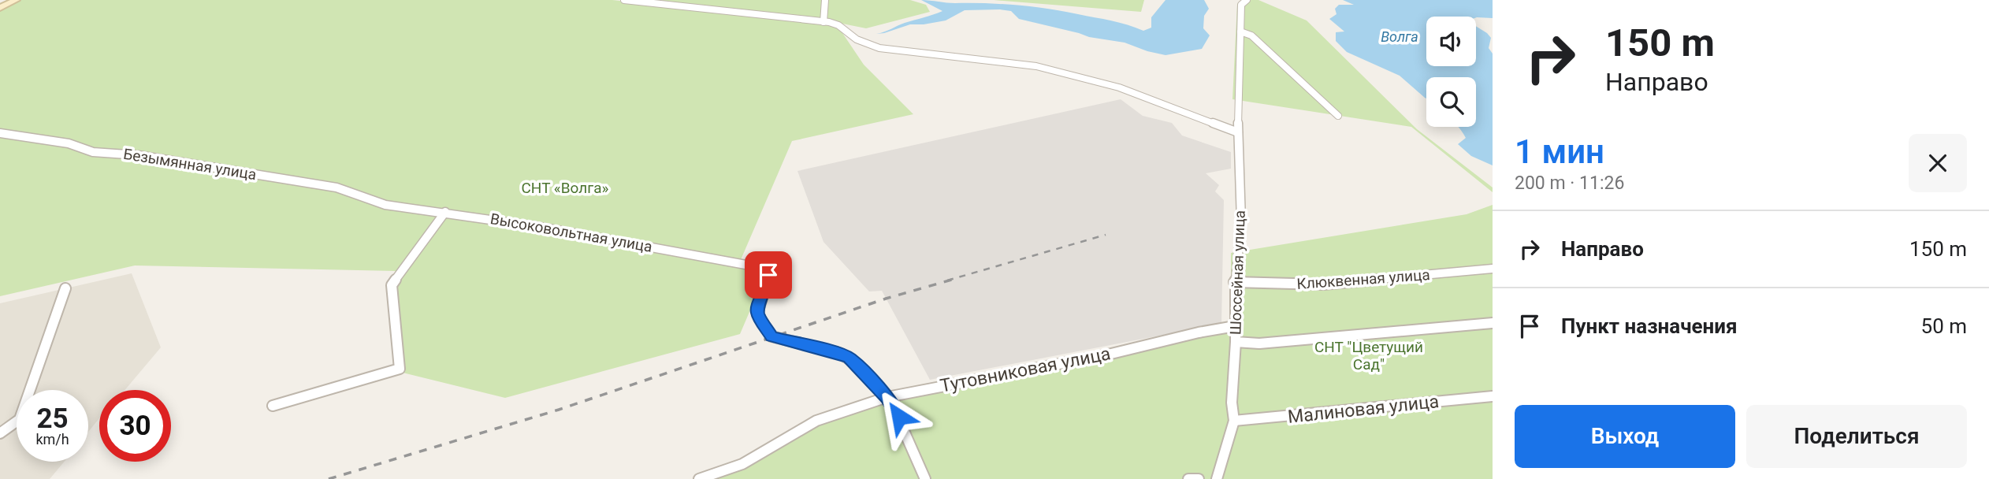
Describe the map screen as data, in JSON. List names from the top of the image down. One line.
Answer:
{"streets":{"street":["Безымянная улица","Высоковольтная улица","Шоссейная улица","Клюквенная улица","Тутовниковая улица","Малиновая улица"]},"crossings":[["Безымянная улица","Высоковольтная улица"],["Высоковольтная улица","Тутовниковая улица"],["Шоссейная улица","Клюквенная улица"],["Шоссейная улица","Тутовниковая улица"],["Шоссейная улица","Малиновая улица"]],"water":["Волга"],"parks":["СНТ «Волга»","СНТ \"Цветущий Сад\""],"page":{"turn":["150 m","Направо"],"heading":["1 мин","200 m · 11:26"],"list":[{"name":"Направо","value":"150 m"},{"name":"Пункт назначения","value":"50 m"}],"speed":"25 km/h","limit":"30","buttons":["Выход","Поделиться"]}}
